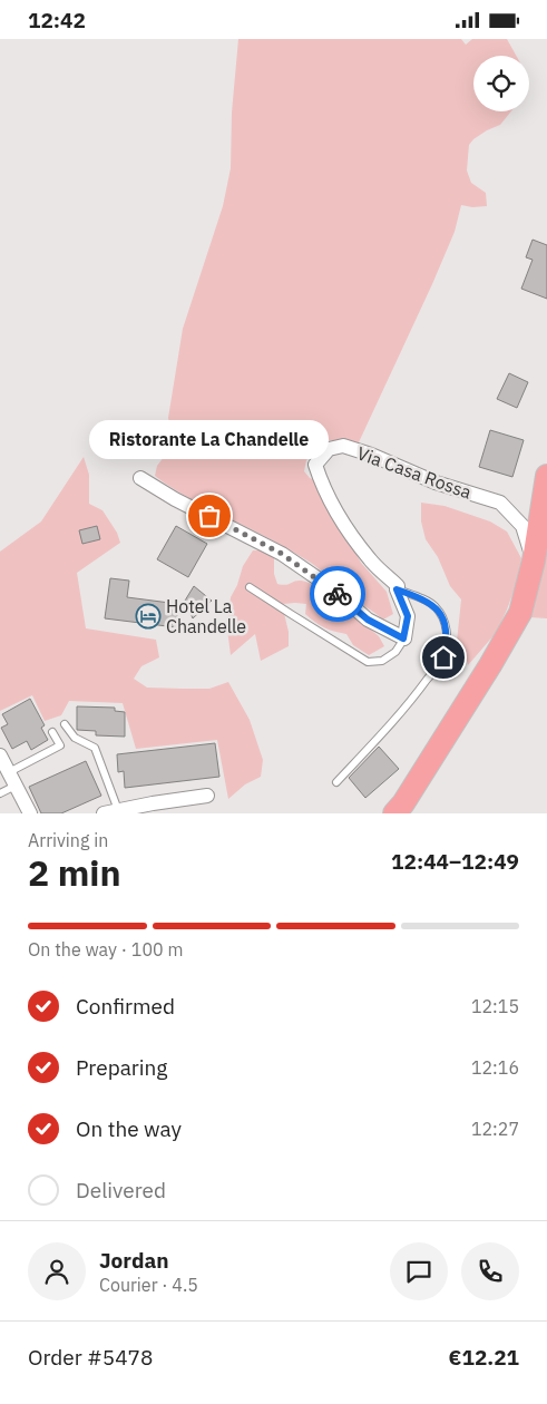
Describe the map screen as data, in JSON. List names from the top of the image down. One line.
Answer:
{"streets":{"street":["Via Casa Rossa"]},"places":{"other":["Ristorante La Chandelle"],"hotel":["Hotel La Chandelle"]},"page":{"status":"12:42","bubble":"Ristorante La Chandelle","heading":["2 min","Arriving in","12:44–12:49"],"panel":["Jordan","Courier · 4.5","Order #5478","€12.21"],"bar":"On the way · 100 m","list":[["Confirmed","12:15"],["Preparing","12:16"],["On the way","12:27"],"Delivered"]}}
